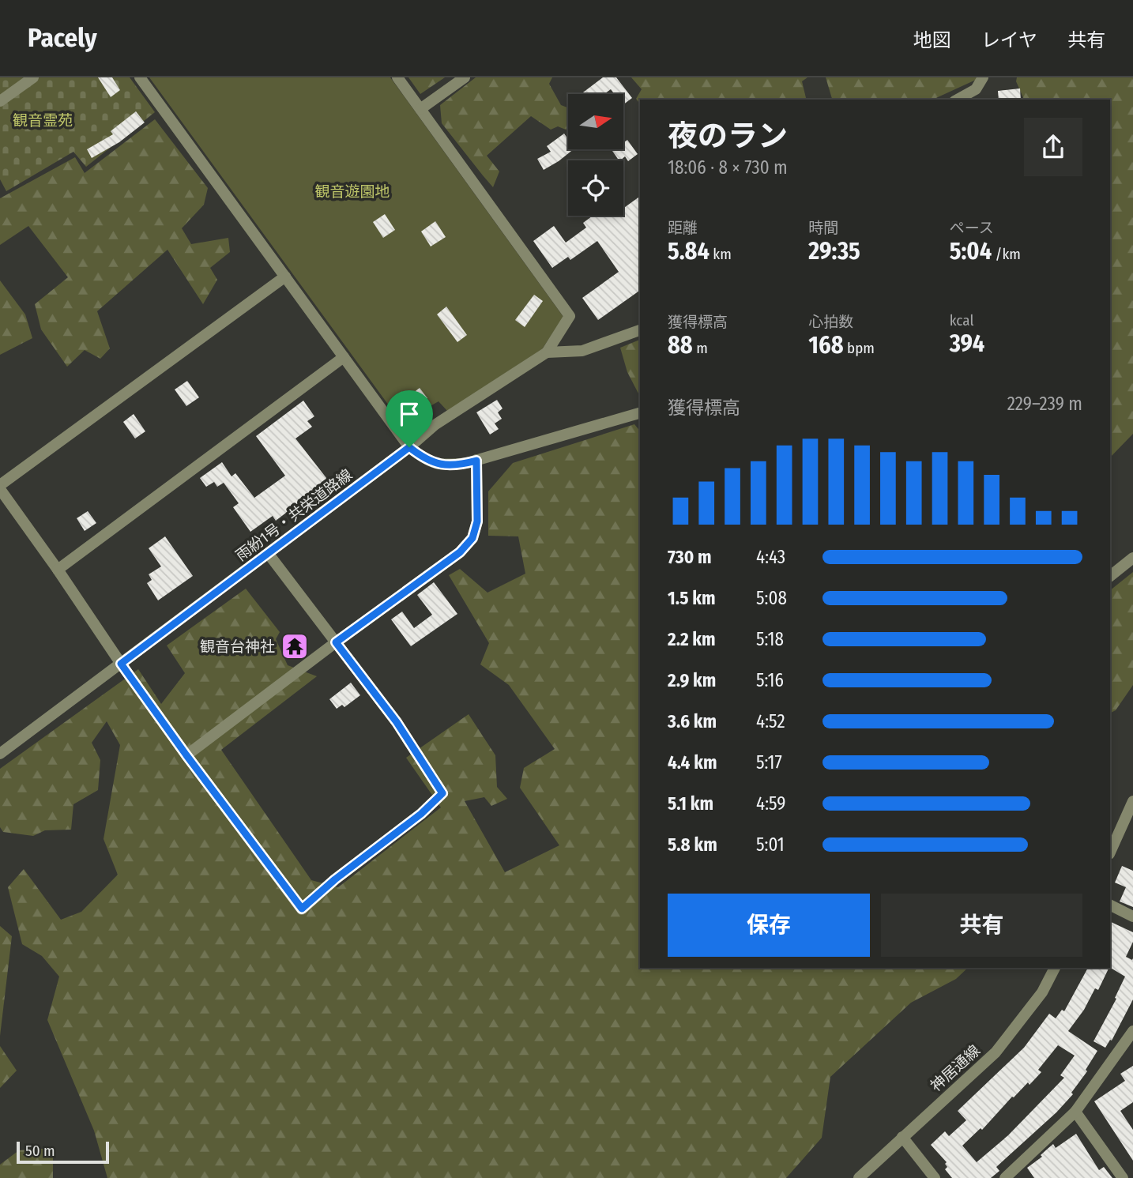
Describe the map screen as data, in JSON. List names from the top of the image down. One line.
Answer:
{"streets":{"street":["雨紛1号・共栄道路線","神居通線"]},"parks":["観音霊苑","観音遊園地"],"places":{"temple":["観音台神社"]},"scale_bar":"50 m","north":"right","page":{"header":"Pacely","nav":["地図","レイヤ","共有"],"heading":["夜のラン","18:06 · 8 × 730 m"],"stats":[["距離","5.84 km"],["時間","29:35"],["ペース","5:04 /km"],["獲得標高","88 m"],["心拍数","168 bpm"],["kcal","394"]],"chart":["獲得標高","229–239 m"],"list":[{"name":"730 m","note":"4:43"},{"name":"1.5 km","note":"5:08"},{"name":"2.2 km","note":"5:18"},{"name":"2.9 km","note":"5:16"},{"name":"3.6 km","note":"4:52"},{"name":"4.4 km","note":"5:17"},{"name":"5.1 km","note":"4:59"},{"name":"5.8 km","note":"5:01"}],"buttons":["保存","共有"],"scale":"50 m"}}
